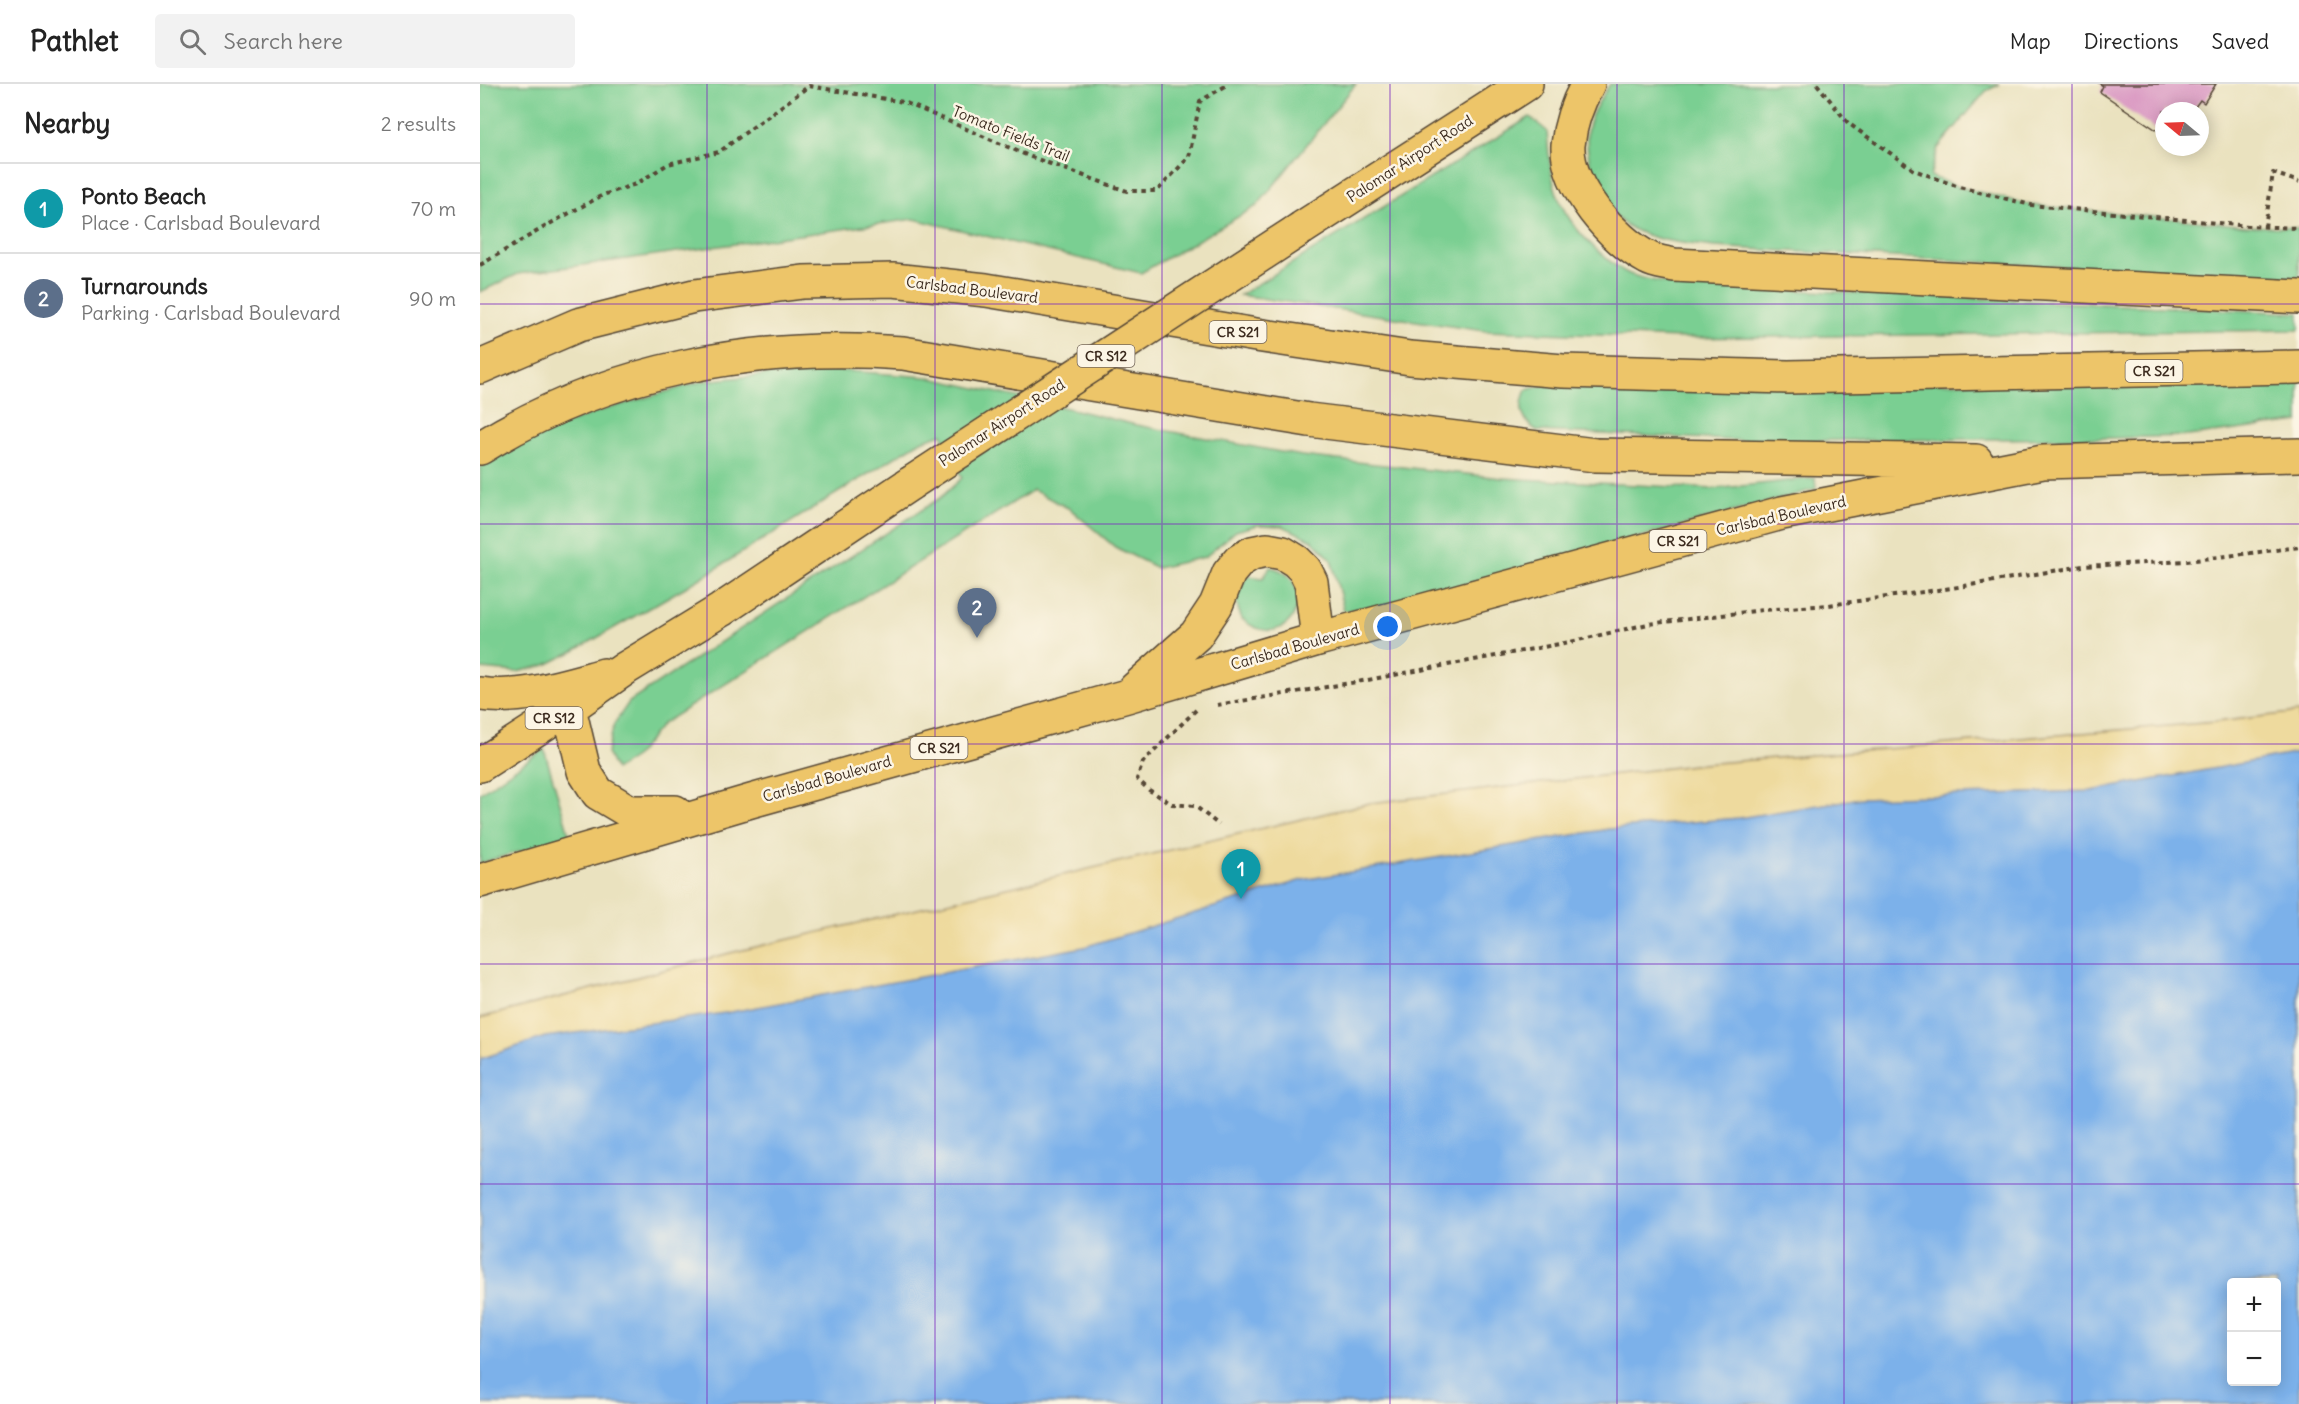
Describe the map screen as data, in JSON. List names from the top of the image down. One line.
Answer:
{"streets":{"main road":["Palomar Airport Road","Carlsbad Boulevard","CR S21","CR S12"],"path":["Tomato Fields Trail"]},"north":"left","page":{"header":"Pathlet","search":"Search here","nav":["Map","Directions","Saved"],"heading":["Nearby","2 results"],"list":[{"mark":"1","name":"Ponto Beach","note":"Place · Carlsbad Boulevard","value":"70 m"},{"mark":"2","name":"Turnarounds","note":"Parking · Carlsbad Boulevard","value":"90 m"}],"pins":["2","1"],"map_buttons":["+","−"]}}
